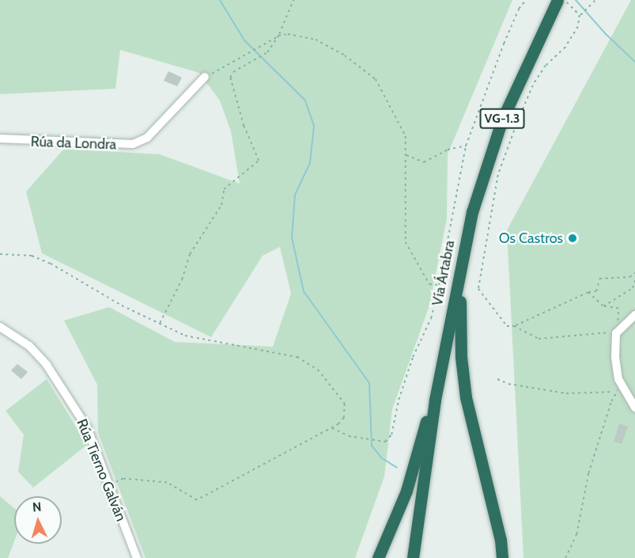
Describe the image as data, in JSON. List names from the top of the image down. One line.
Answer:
{"streets":{"highway":["VG-1.3","Vía Ártabra"],"street":["Rúa da Londra","Rúa Tierno Galván"]},"places":["Os Castros"],"north":"top"}
